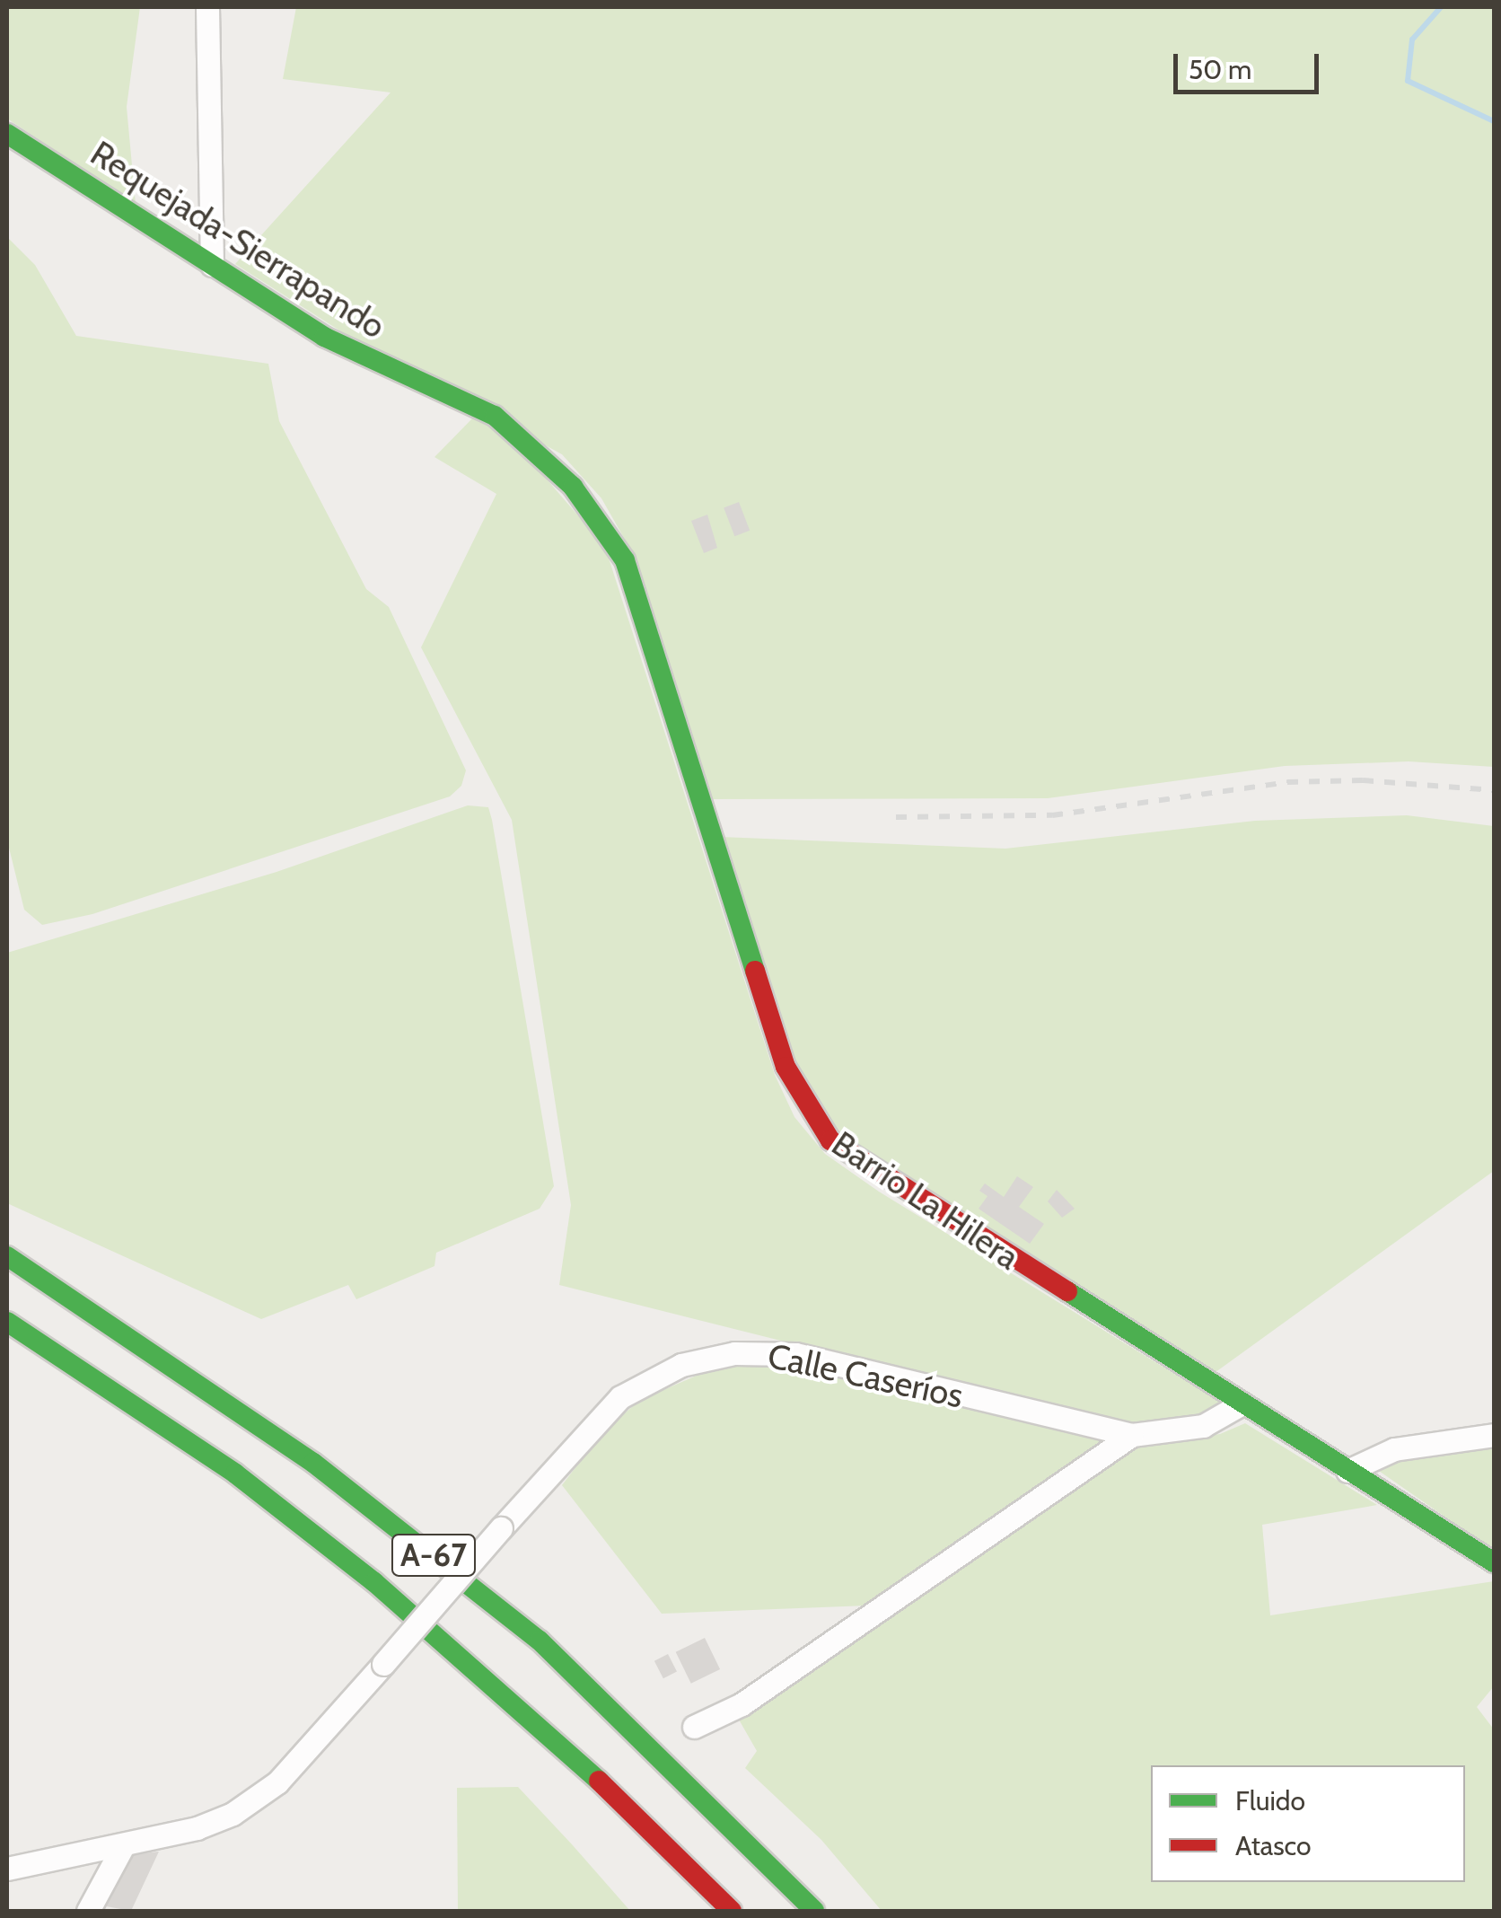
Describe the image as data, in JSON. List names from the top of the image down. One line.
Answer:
{"streets":{"main road":["Requejada-Sierrapando","Barrio La Hilera","A-67"],"street":["Calle Caseríos"]},"crossings":[["Requejada-Sierrapando","Barrio La Hilera"],["Barrio La Hilera","Calle Caseríos"]],"legend":["Fluido","Atasco"],"scale_bar":"50 m"}
